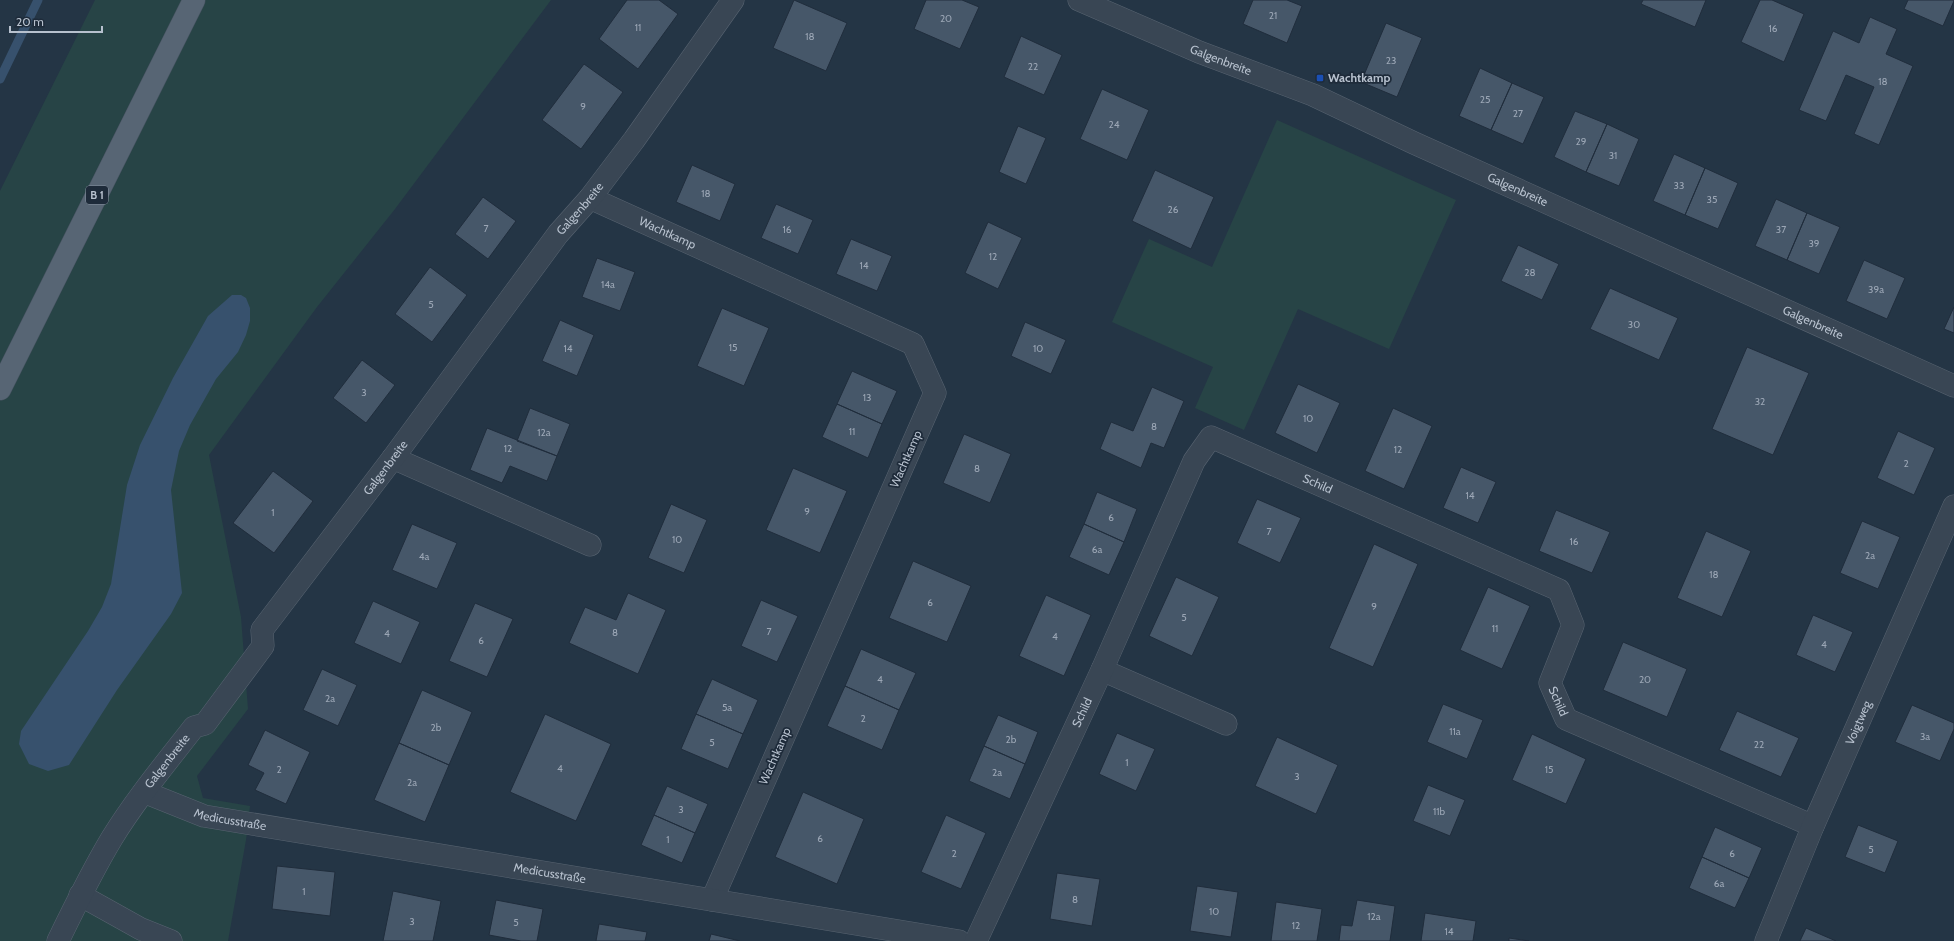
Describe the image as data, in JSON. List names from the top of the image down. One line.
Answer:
{"streets":{"main road":["B 1"],"street":["Galgenbreite","Wachtkamp","Schild","Voigtweg","Medicusstraße"]},"crossings":[["Galgenbreite","Wachtkamp"],["Galgenbreite","Medicusstraße"],["Wachtkamp","Medicusstraße"],["Schild","Voigtweg"]],"places":{"transit":["Wachtkamp"]},"house_numbers":["21","20","11","16","18","23","22","18","25","9","27","24","29","31","33","18","35","26","7","16","37","39","12","14","28","14a","39a","5","30","15","14","10","3","13","32","10","8","11","12a","12","12","2","8","14","9","1","6","7","10","16","6a","2a","4a","18","6","9","5","11","7","8","4","4","6","4","4","20","2a","5a","2","2b","11a","3a","2b","5","22","1","4","2","15","2a","3","2a","3","11b","6","1","5","2","6","6a","1","8","10","12a","3","5","12","14"],"scale_bar":"20 m"}
